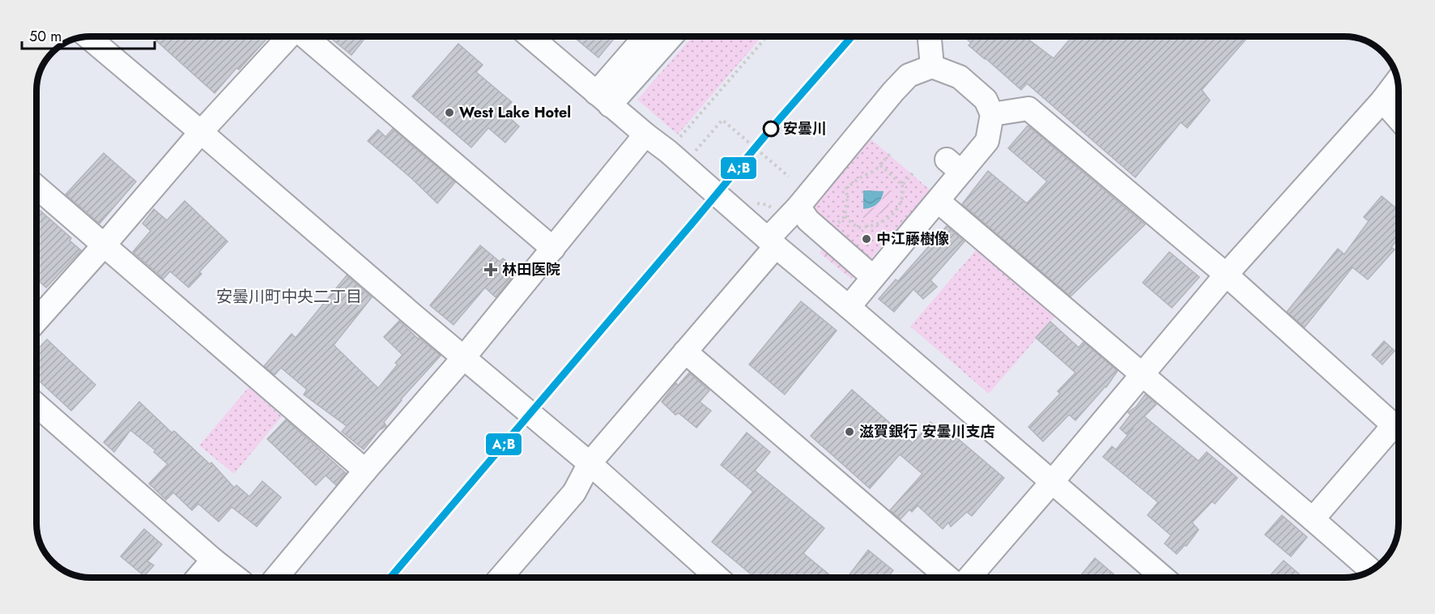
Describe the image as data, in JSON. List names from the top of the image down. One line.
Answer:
{"districts":["安曇川町中央二丁目"],"places":{"other":["West Lake Hotel","安曇川","中江藤樹像","滋賀銀行 安曇川支店"],"health":["林田医院"]},"lines":["transit line A;B"],"scale_bar":"50 m"}
